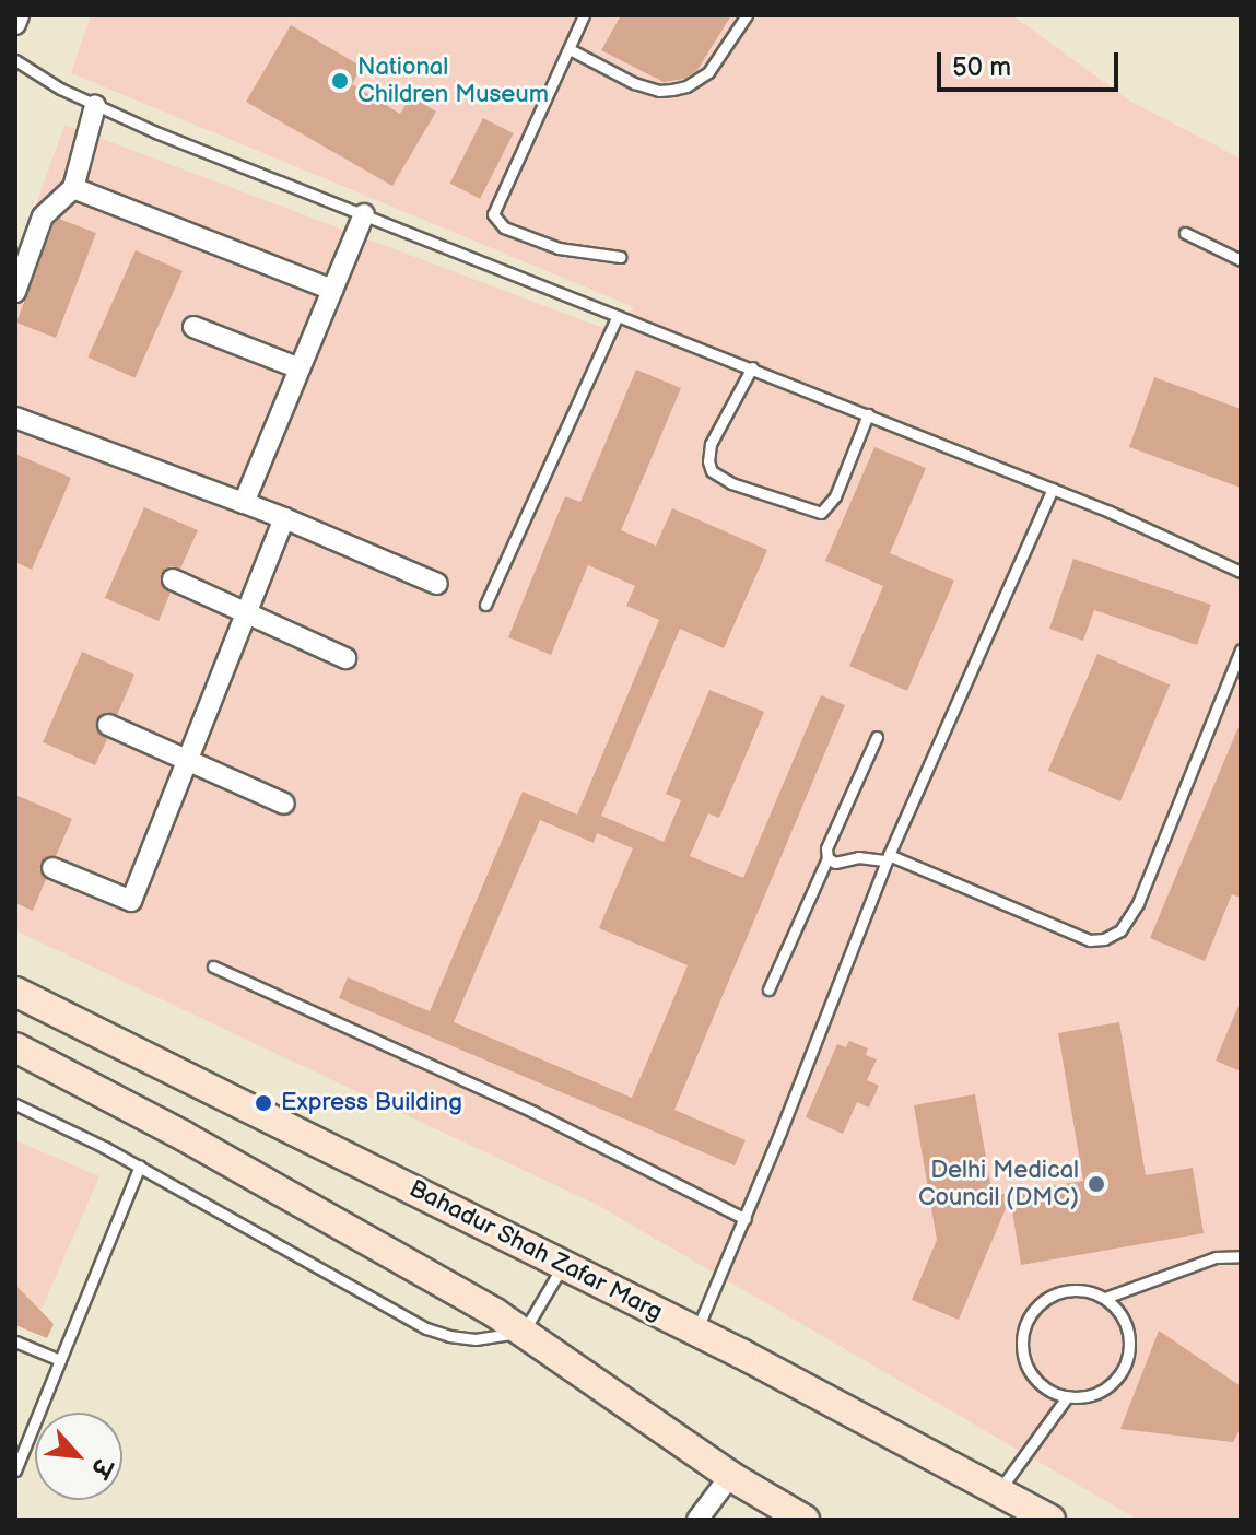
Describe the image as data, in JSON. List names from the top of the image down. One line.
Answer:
{"streets":{"main road":["Bahadur Shah Zafar Marg"]},"places":["National Children Museum","Express Building","Delhi Medical Council (DMC)"],"scale_bar":"50 m","north":"bottom right"}
